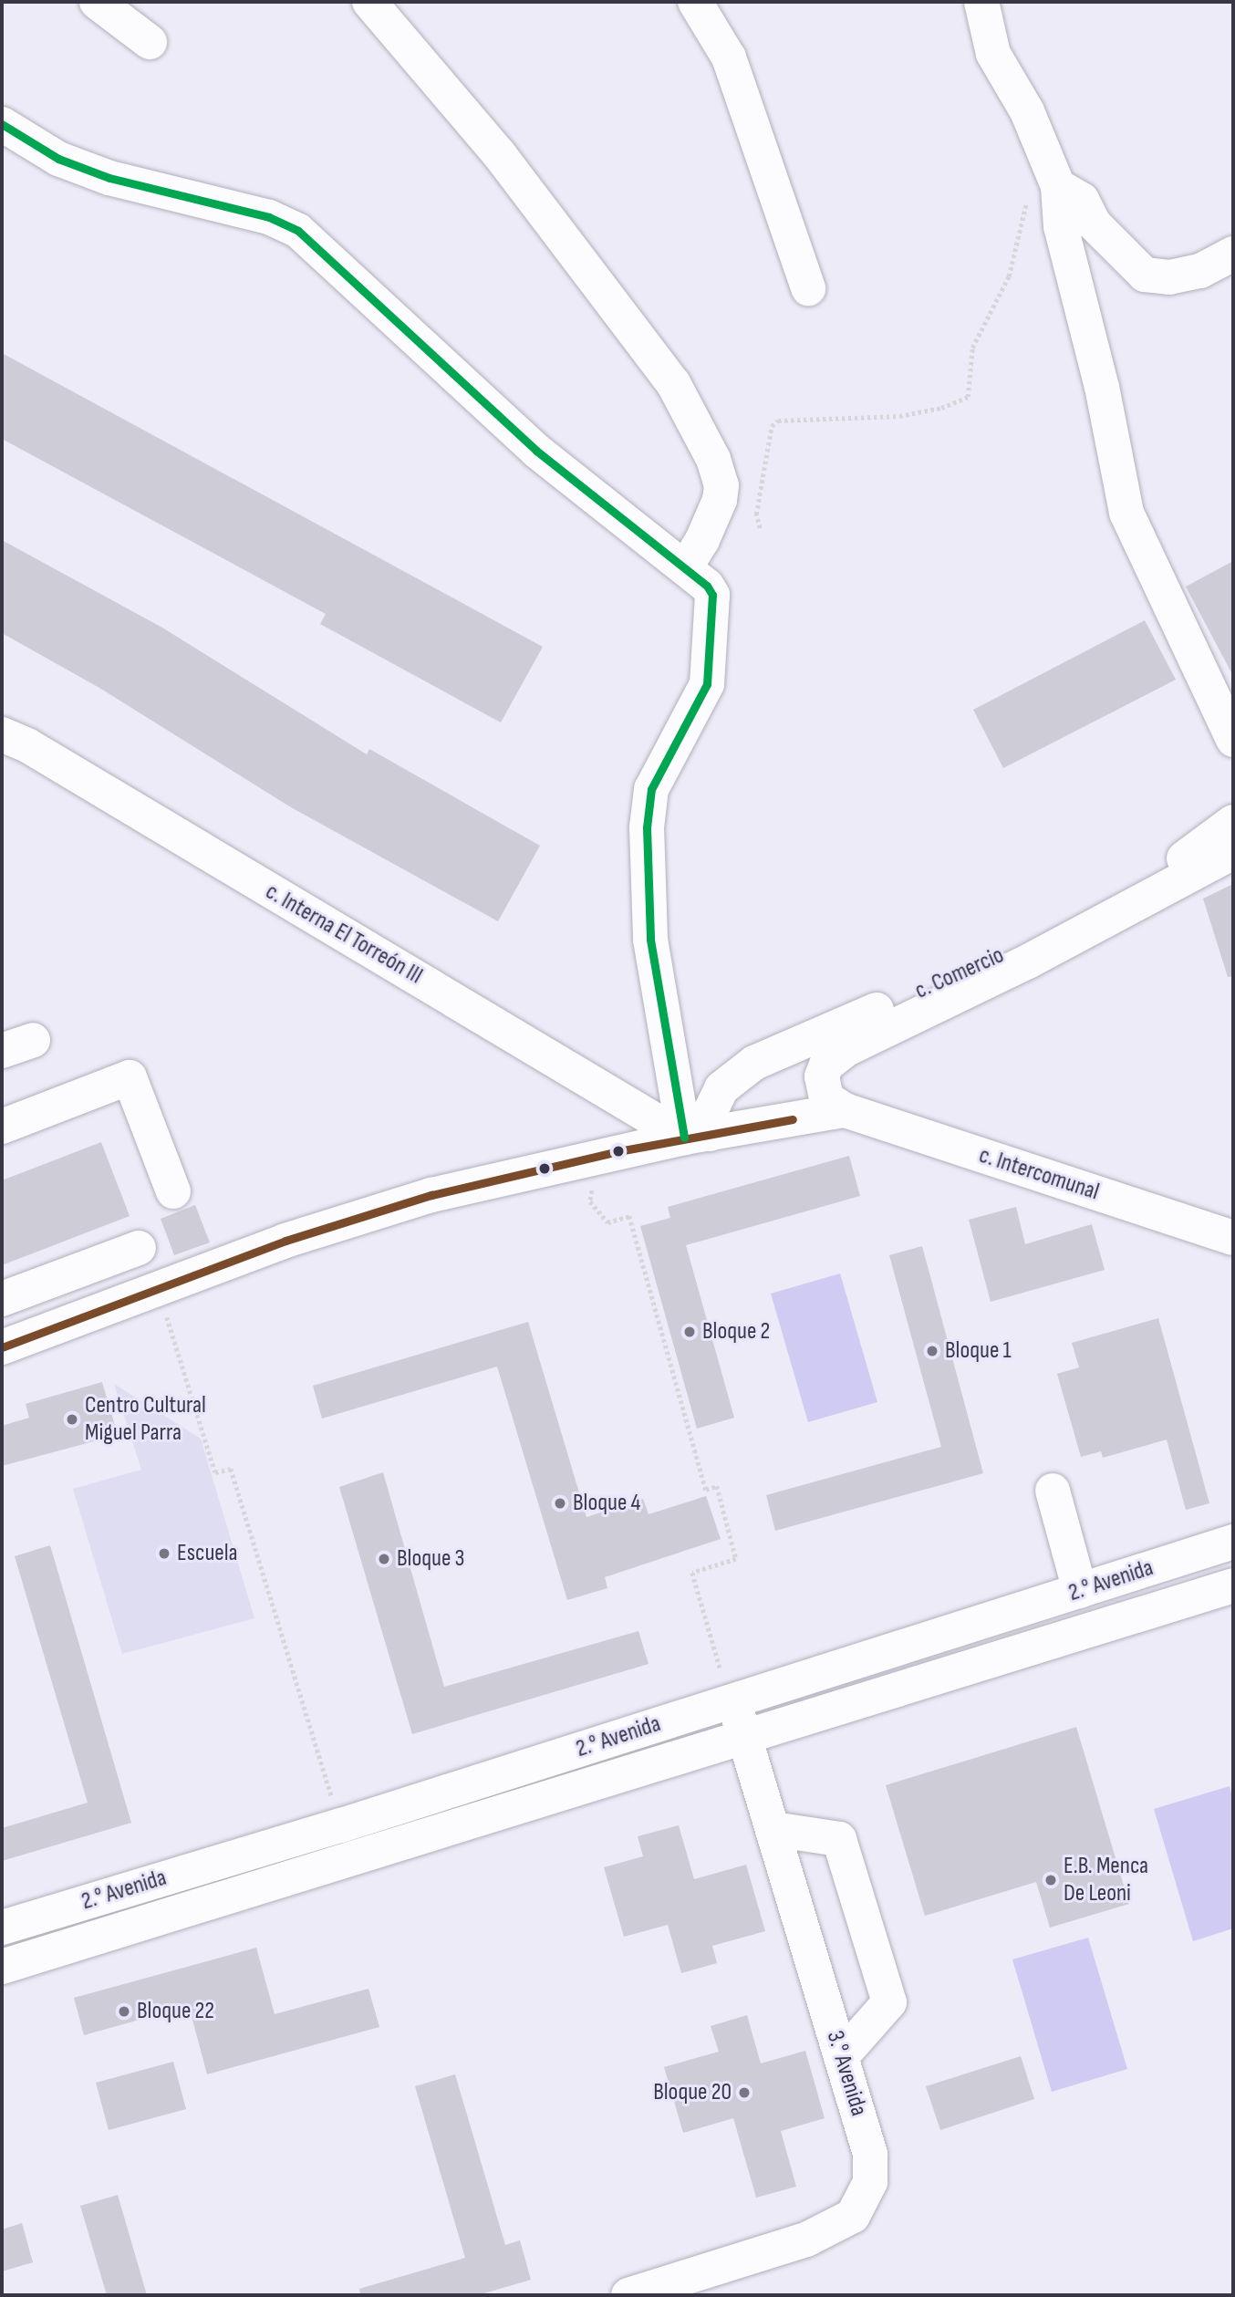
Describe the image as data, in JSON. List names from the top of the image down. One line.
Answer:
{"streets":{"street":["c. Interna El Torreón III","c. Comercio","c. Intercomunal","2.° Avenida","3.° Avenida"]},"crossings":[["c. Interna El Torreón III","c. Comercio"],["2.° Avenida","3.° Avenida"]],"places":["Bloque 2","Bloque 1","Centro Cultural Miguel Parra","Bloque 4","Escuela","Bloque 3","E.B. Menca De Leoni","Bloque 22","Bloque 20"]}
